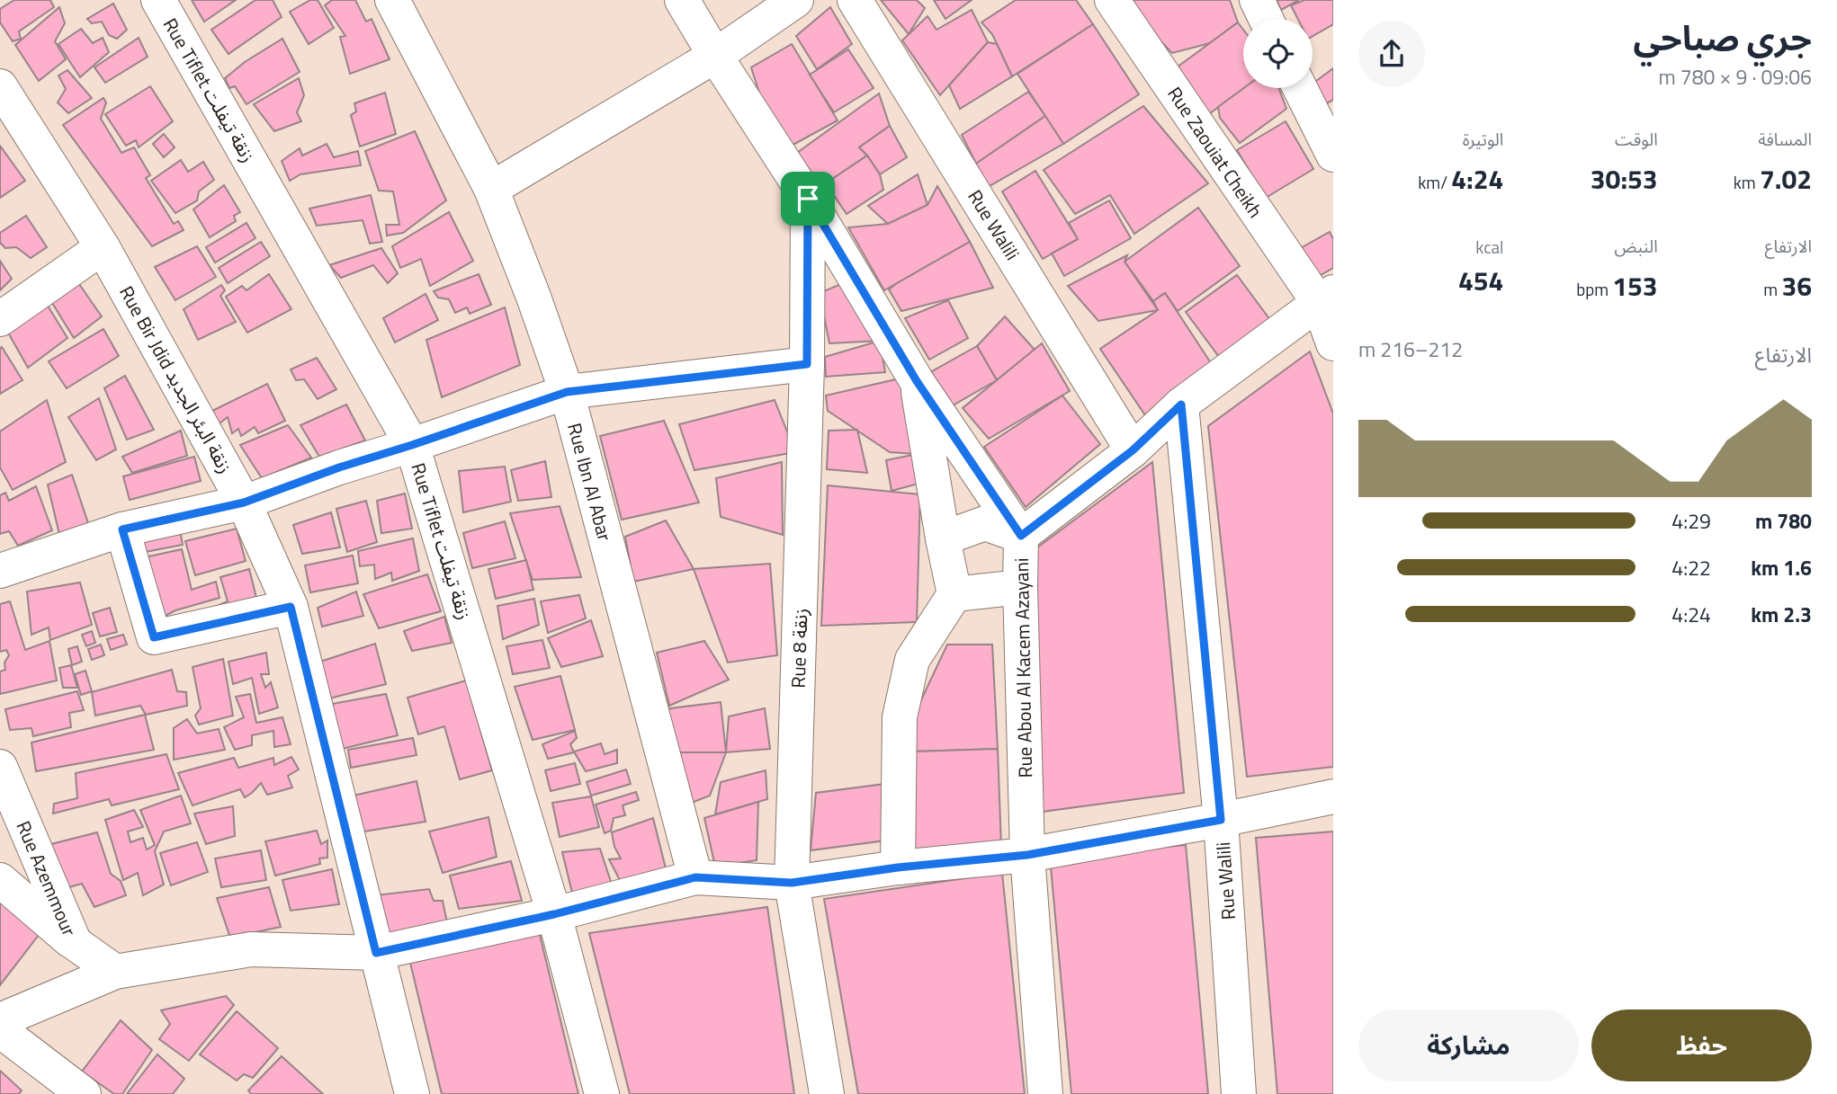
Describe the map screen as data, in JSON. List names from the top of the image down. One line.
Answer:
{"streets":{"street":["Rue Tiflet زنقة تيفلت","Rue Zaouiat Cheikh","Rue Walili","Rue Bir Jdid زنقة البئر الجديد","Rue Ibn Al Abar","Rue 8 زنقة","Rue Abou Al Kacem Azayani","Rue Azemmour"]},"crossings":[["Rue 8 زنقة","Rue Abou Al Kacem Azayani"]],"page":{"heading":["جري صباحي","09:06 · 9 × 780 m"],"stats":[["المسافة","7.02 km"],["الوقت","30:53"],["الوتيرة","4:24 /km"],["الارتفاع","36 m"],["النبض","153 bpm"],["kcal","454"]],"chart":["الارتفاع","212–216 m"],"list":[{"name":"780 m","note":"4:29"},{"name":"1.6 km","note":"4:22"},{"name":"2.3 km","note":"4:24"}],"buttons":["حفظ","مشاركة"]}}
